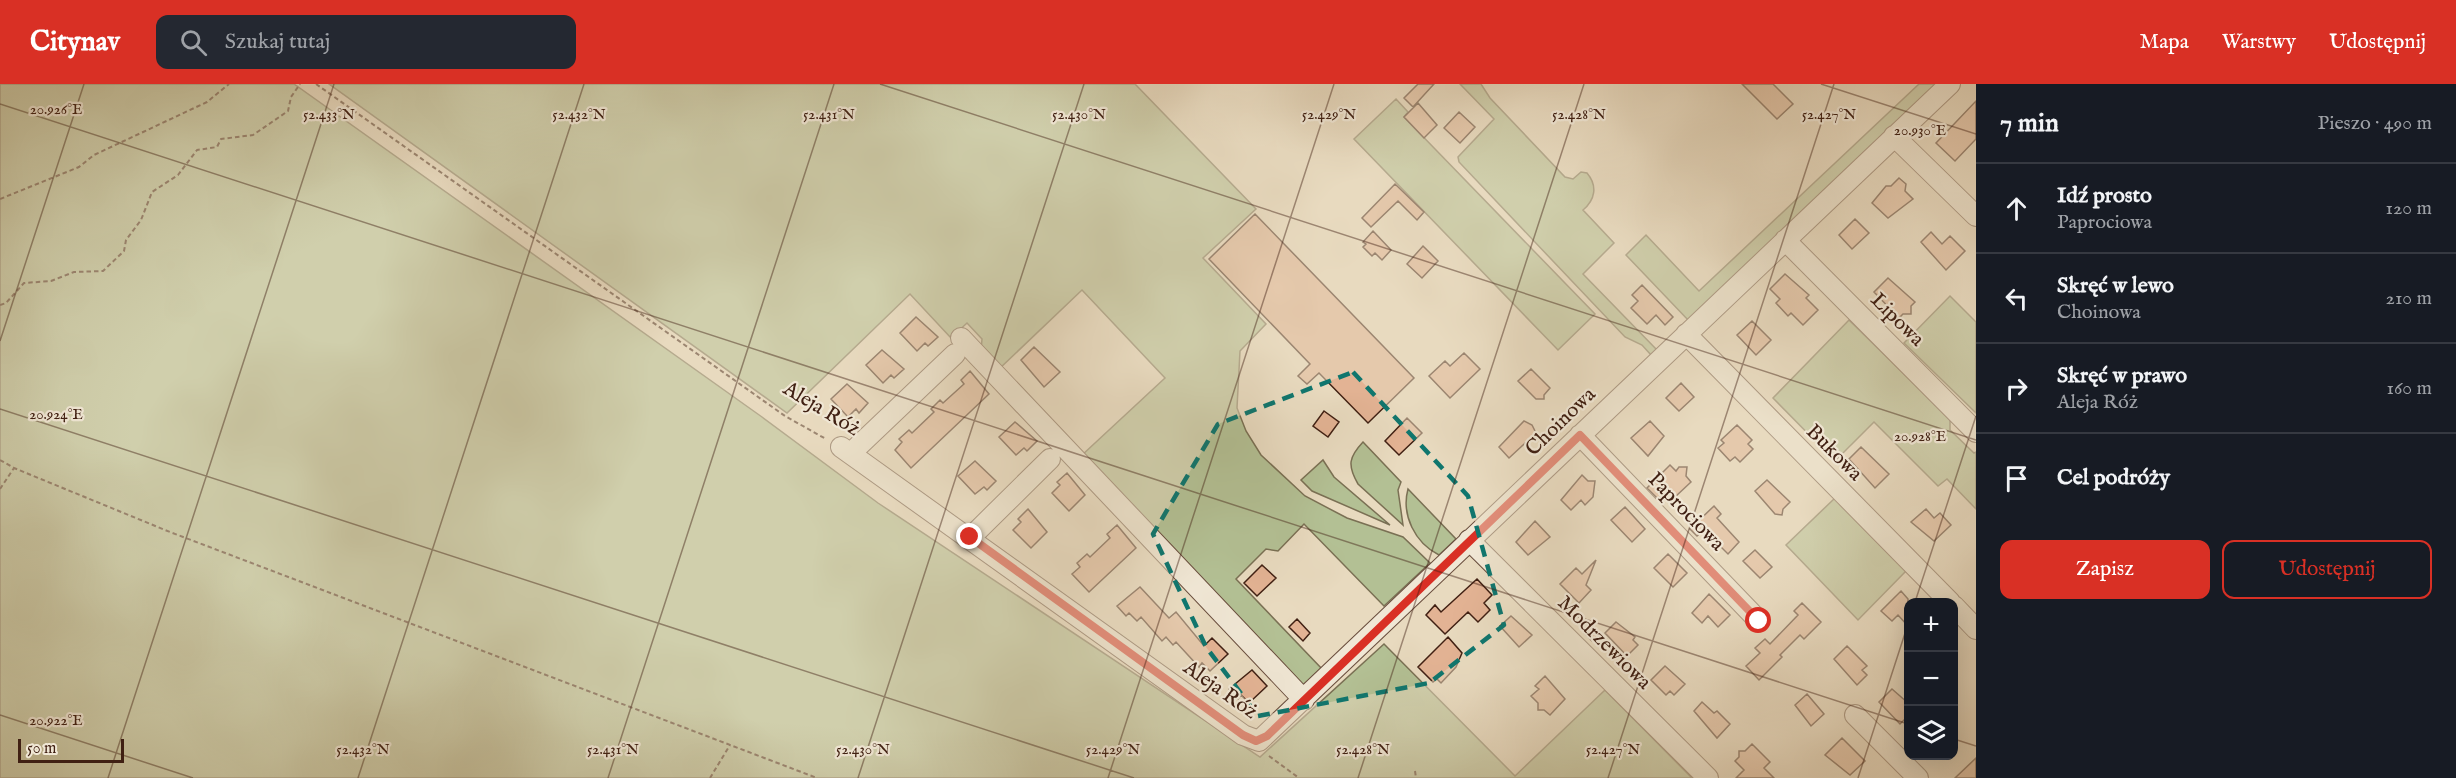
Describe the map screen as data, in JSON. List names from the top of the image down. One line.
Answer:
{"streets":{"street":["Lipowa","Aleja Róż","Choinowa","Bukowa","Paprociowa","Modrzewiowa"]},"crossings":[["Lipowa","Choinowa"],["Aleja Róż","Choinowa"],["Choinowa","Bukowa"],["Choinowa","Paprociowa"],["Choinowa","Modrzewiowa"]],"scale_bar":"50 m","page":{"header":"Citynav","search":"Szukaj tutaj","nav":["Mapa","Warstwy","Udostępnij"],"heading":["7 min","Pieszo · 490 m"],"list":[["Idź prosto","Paprociowa","120 m"],["Skręć w lewo","Choinowa","210 m"],["Skręć w prawo","Aleja Róż","160 m"],"Cel podróży"],"buttons":["Zapisz","Udostępnij"],"map_buttons":["+","−"],"scale":"50 m"},"coordinates":["20.926°E","52.433°N","52.432°N","52.431°N","52.430°N","52.429°N","52.428°N","52.427°N","20.930°E","20.924°E","20.928°E","20.922°E"]}
